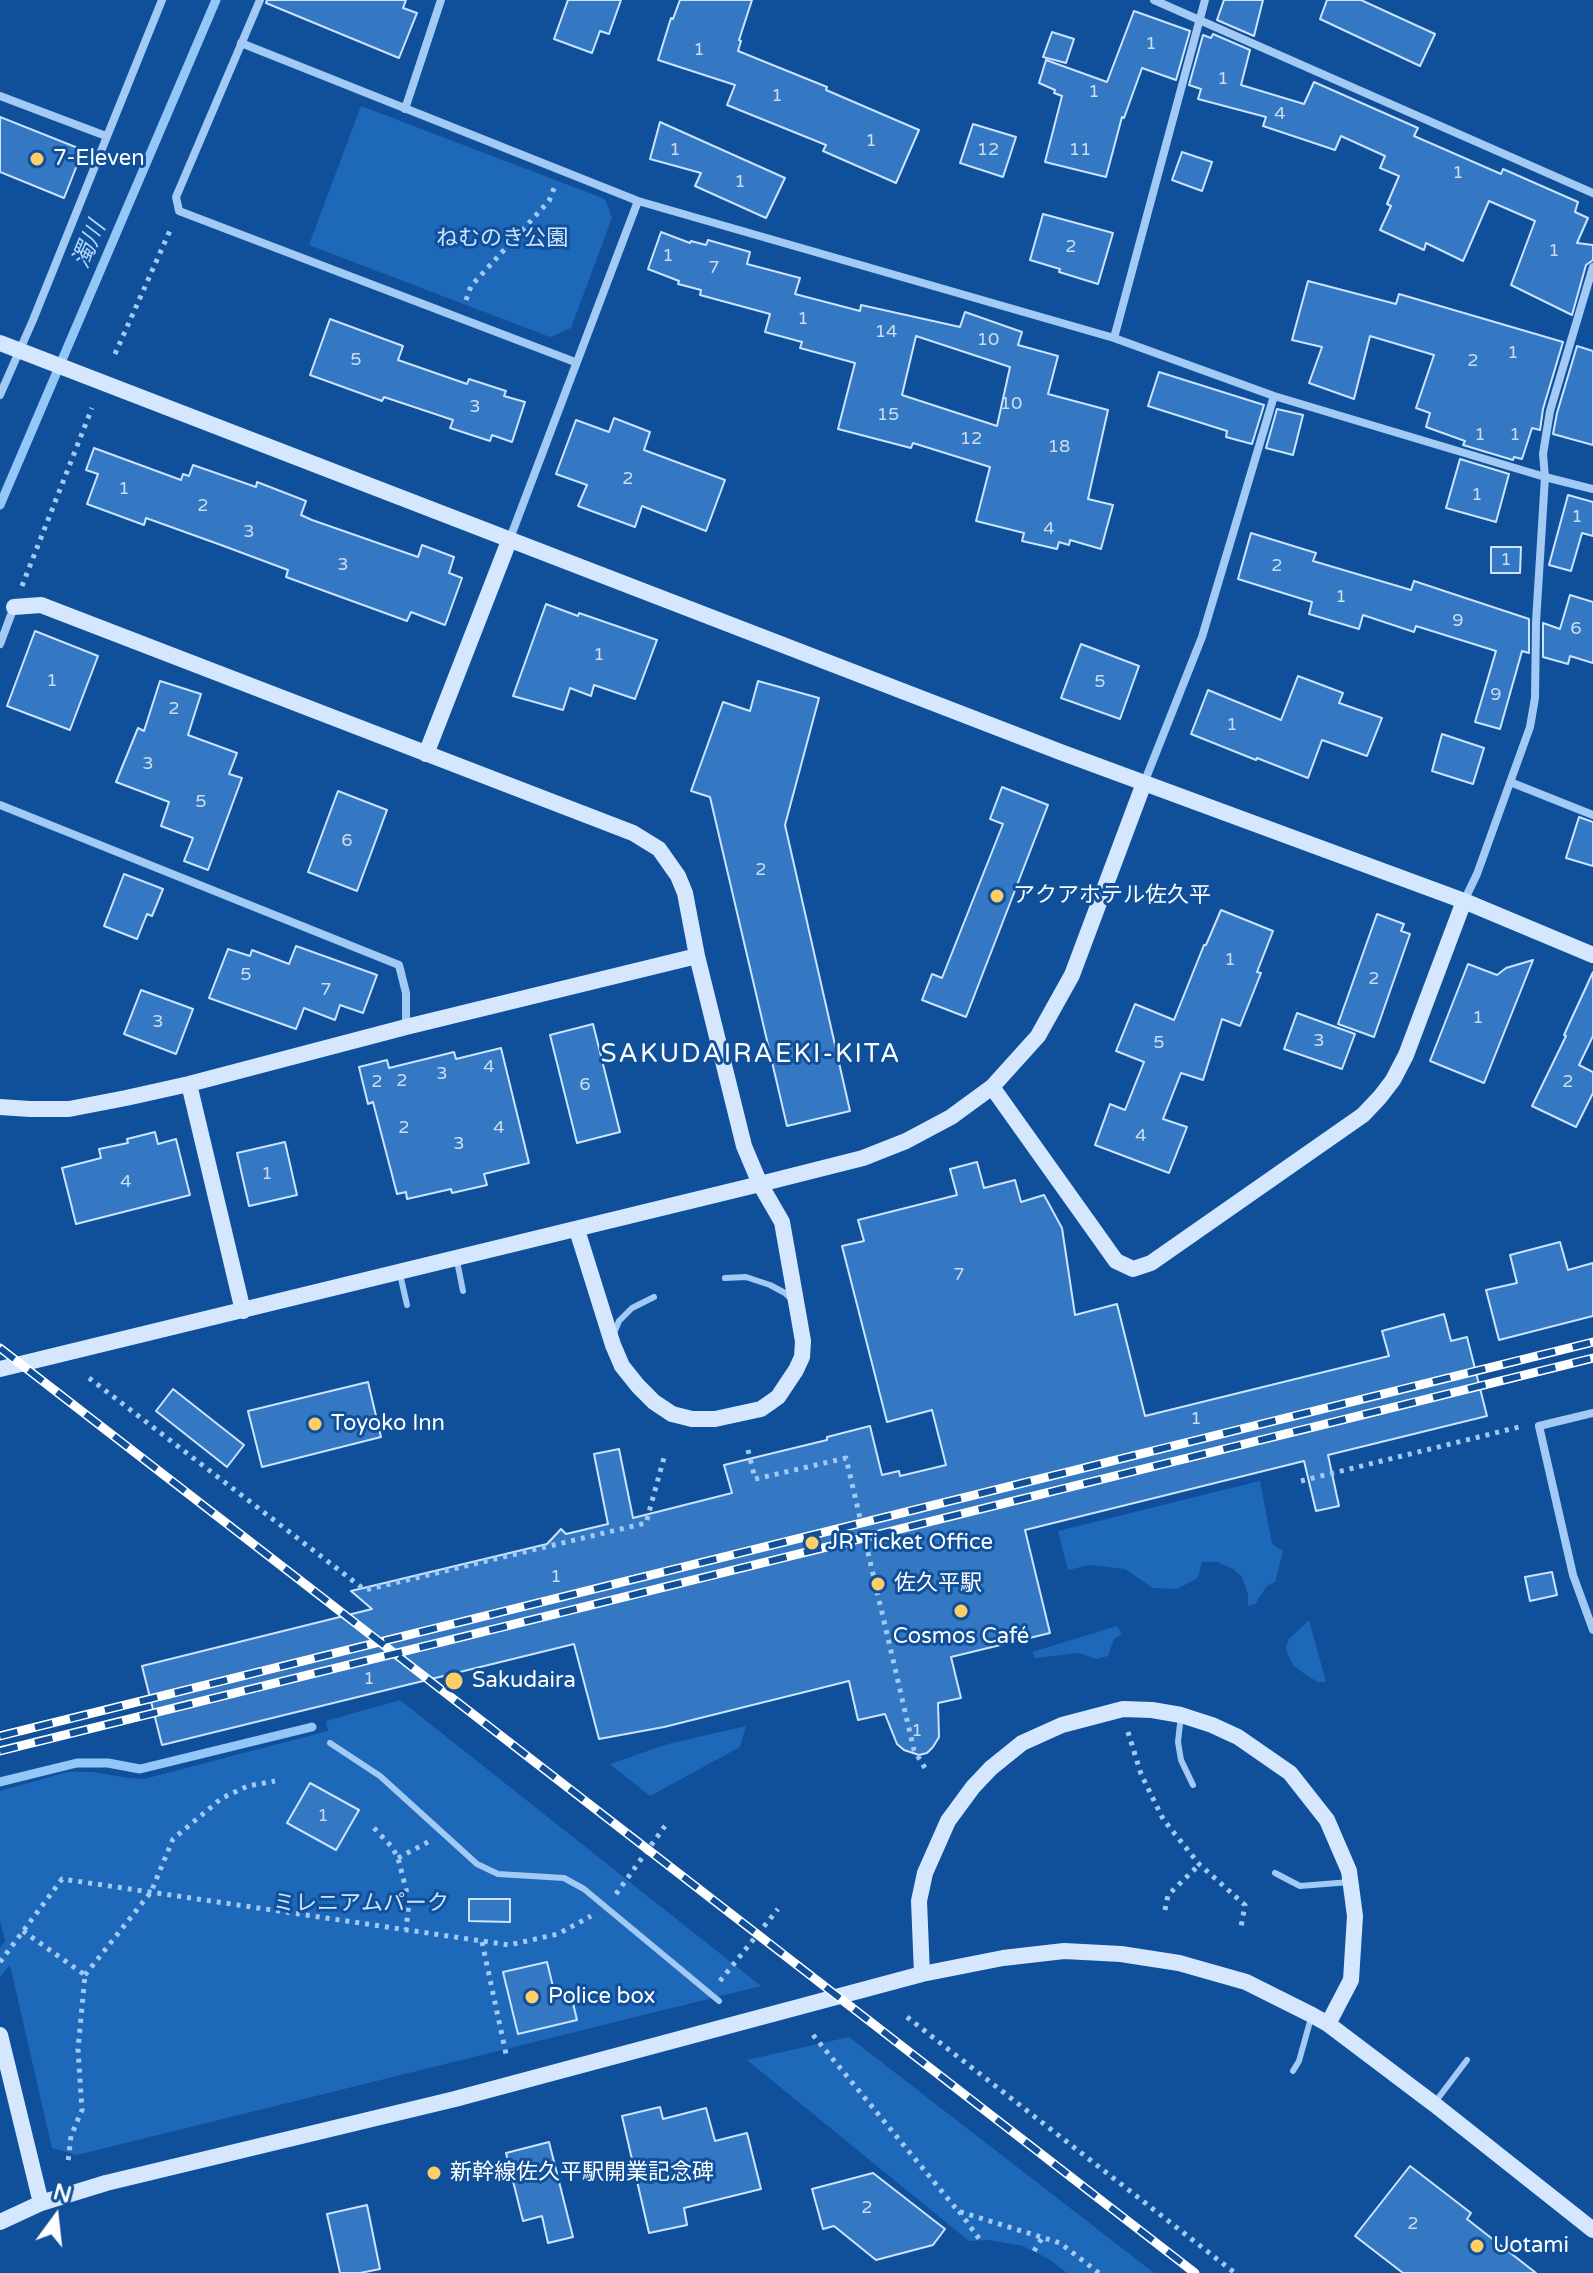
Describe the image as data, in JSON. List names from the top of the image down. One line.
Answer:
{"districts":["SAKUDAIRAEKI-KITA"],"water":["濁川"],"parks":["ねむのき公園","ミレニアムパーク"],"places":["7-Eleven","アクアホテル佐久平","Toyoko Inn","JR Ticket Office","佐久平駅","Cosmos Café","Sakudaira","Police box","新幹線佐久平駅開業記念碑","Uotami"],"house_numbers":["1","1","1","1","1","4","1","1","12","11","1","1","2","1","1","7","1","14","10","1","5","2","10","3","15","1","1","12","18","2","1","1","2","1","4","3","1","3","2","1","9","6","1","1","5","9","2","1","3","5","6","2","1","5","2","7","1","3","3","5","4","3","2","2","2","6","2","4","4","3","1","4","7","1","1","1","1","1","2","2"],"north":"top"}
